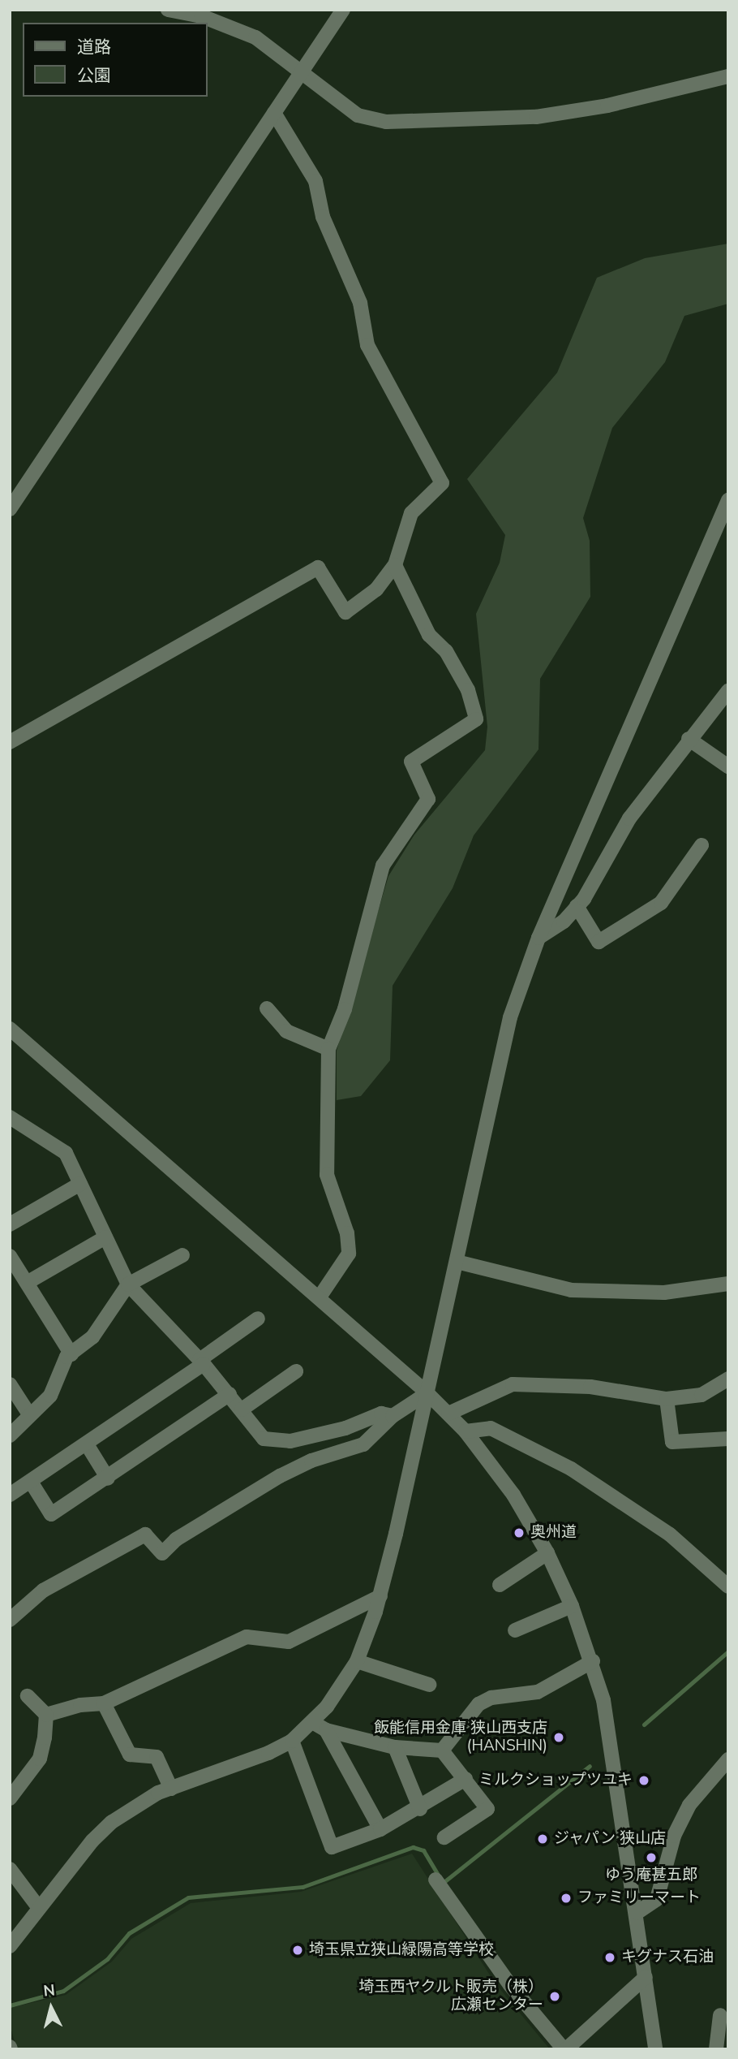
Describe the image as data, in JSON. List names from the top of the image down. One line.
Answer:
{"places":["奥州道","飯能信用金庫 狭山西支店 (HANSHIN)","ミルクショップツユキ","ジャパン 狭山店","ゆう庵甚五郎","ファミリーマート","埼玉県立狭山緑陽高等学校","キグナス石油","埼玉西ヤクルト販売（株） 広瀬センター"],"legend":["道路","公園"],"north":"top"}
